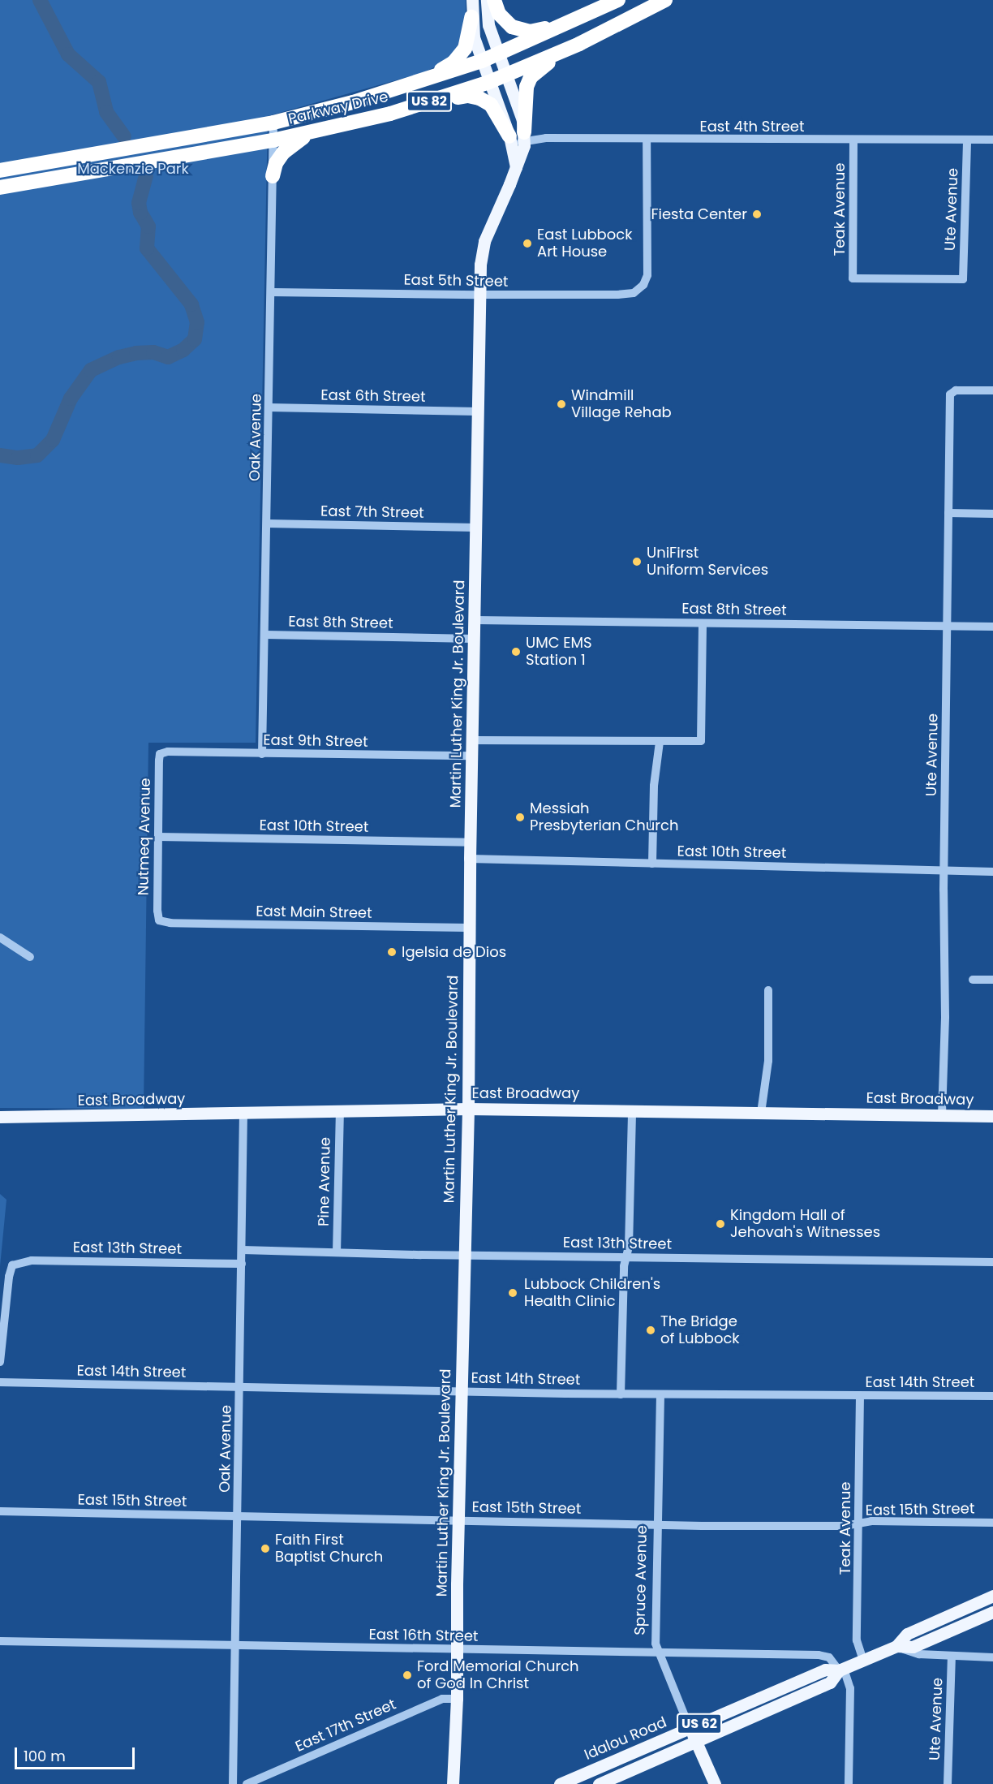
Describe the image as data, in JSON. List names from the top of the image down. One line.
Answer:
{"streets":{"highway":["US 82","Parkway Drive"],"main road":["Martin Luther King Jr. Boulevard","East Broadway","Spruce Avenue","US 62","Idalou Road"],"street":["East 4th Street","Teak Avenue","Ute Avenue","East 5th Street","East 6th Street","Oak Avenue","East 7th Street","East 8th Street","East 9th Street","East 10th Street","Nutmeq Avenue","East Main Street","Pine Avenue","East 13th Street","East 14th Street","East 15th Street","East 16th Street","East 17th Street"]},"crossings":[["Parkway Drive","Oak Avenue"],["East 4th Street","Teak Avenue"],["East 4th Street","Ute Avenue"],["East 4th Street","East 5th Street"],["East 4th Street","Martin Luther King Jr. Boulevard"],["Teak Avenue","Ute Avenue"],["Teak Avenue","East 14th Street"],["Teak Avenue","East 15th Street"],["Teak Avenue","Idalou Road"],["Ute Avenue","East 8th Street"],["Ute Avenue","East 10th Street"],["Ute Avenue","East Broadway"],["East 5th Street","Oak Avenue"],["East 5th Street","Martin Luther King Jr. Boulevard"],["East 6th Street","Oak Avenue"],["East 6th Street","Martin Luther King Jr. Boulevard"],["Oak Avenue","East 7th Street"],["Oak Avenue","East 8th Street"],["Oak Avenue","East 9th Street"],["Oak Avenue","East Broadway"],["Oak Avenue","East 13th Street"],["Oak Avenue","East 14th Street"],["Oak Avenue","East 15th Street"],["Oak Avenue","East 16th Street"],["East 7th Street","Martin Luther King Jr. Boulevard"],["East 8th Street","Martin Luther King Jr. Boulevard"],["Martin Luther King Jr. Boulevard","East 9th Street"],["Martin Luther King Jr. Boulevard","East 10th Street"],["Martin Luther King Jr. Boulevard","East Main Street"],["Martin Luther King Jr. Boulevard","East Broadway"],["Martin Luther King Jr. Boulevard","East 13th Street"],["Martin Luther King Jr. Boulevard","East 14th Street"],["Martin Luther King Jr. Boulevard","East 15th Street"],["Martin Luther King Jr. Boulevard","East 16th Street"],["Martin Luther King Jr. Boulevard","East 17th Street"],["East 9th Street","Nutmeq Avenue"],["East 10th Street","Nutmeq Avenue"],["Nutmeq Avenue","East Main Street"],["East Broadway","Pine Avenue"],["Pine Avenue","East 13th Street"],["East 14th Street","Spruce Avenue"],["East 15th Street","Spruce Avenue"],["Spruce Avenue","East 16th Street"],["Spruce Avenue","Idalou Road"],["East 16th Street","Idalou Road"]],"parks":["Mackenzie Park"],"places":["Fiesta Center","East Lubbock Art House","Windmill Village Rehab","UniFirst Uniform Services","UMC EMS Station 1","Messiah Presbyterian Church","Igelsia de Dios","Kingdom Hall of Jehovah's Witnesses","Lubbock Children's Health Clinic","The Bridge of Lubbock","Faith First Baptist Church","Ford Memorial Church of God In Christ"],"scale_bar":"100 m"}
